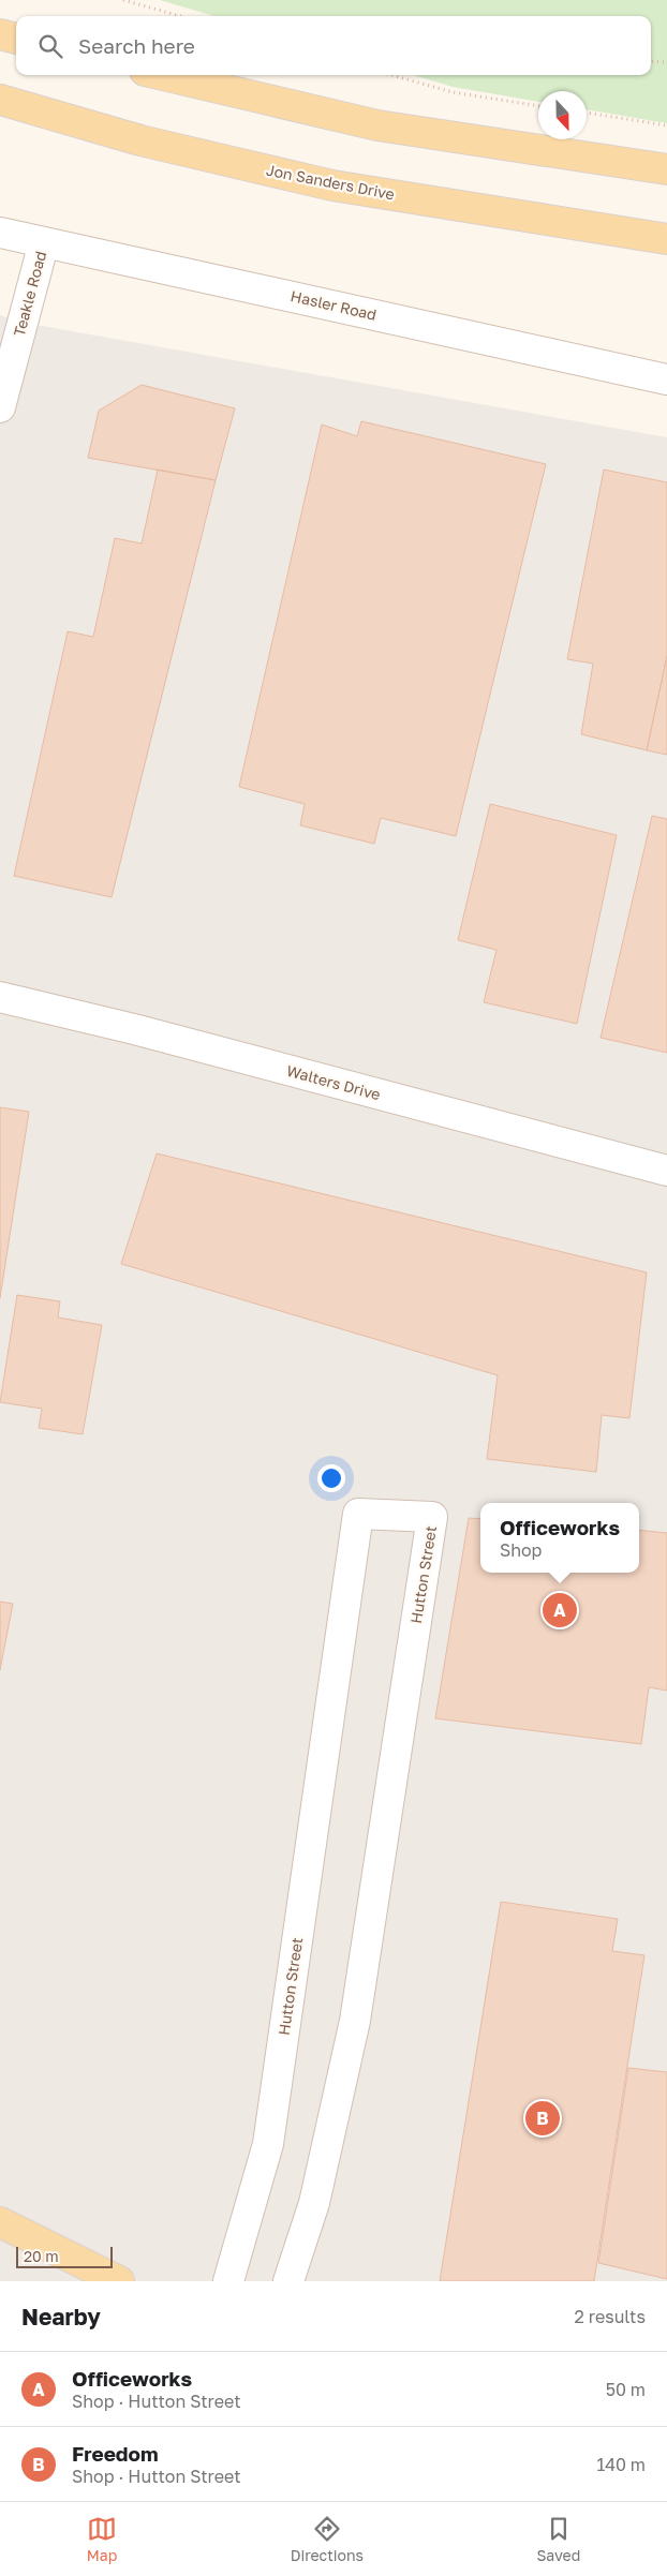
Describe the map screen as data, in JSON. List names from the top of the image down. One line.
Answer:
{"streets":{"main road":["Jon Sanders Drive"],"street":["Teakle Road","Hasler Road","Walters Drive","Hutton Street"]},"crossings":[["Teakle Road","Hasler Road"]],"scale_bar":"20 m","north":"bottom","page":{"search":"Search here","popup":["Officeworks","Shop"],"pins":["A","B"],"scale":"20 m","heading":["Nearby","2 results"],"list":[{"mark":"A","name":"Officeworks","note":"Shop · Hutton Street","value":"50 m"},{"mark":"B","name":"Freedom","note":"Shop · Hutton Street","value":"140 m"}],"nav":["Map","Directions","Saved"]}}
